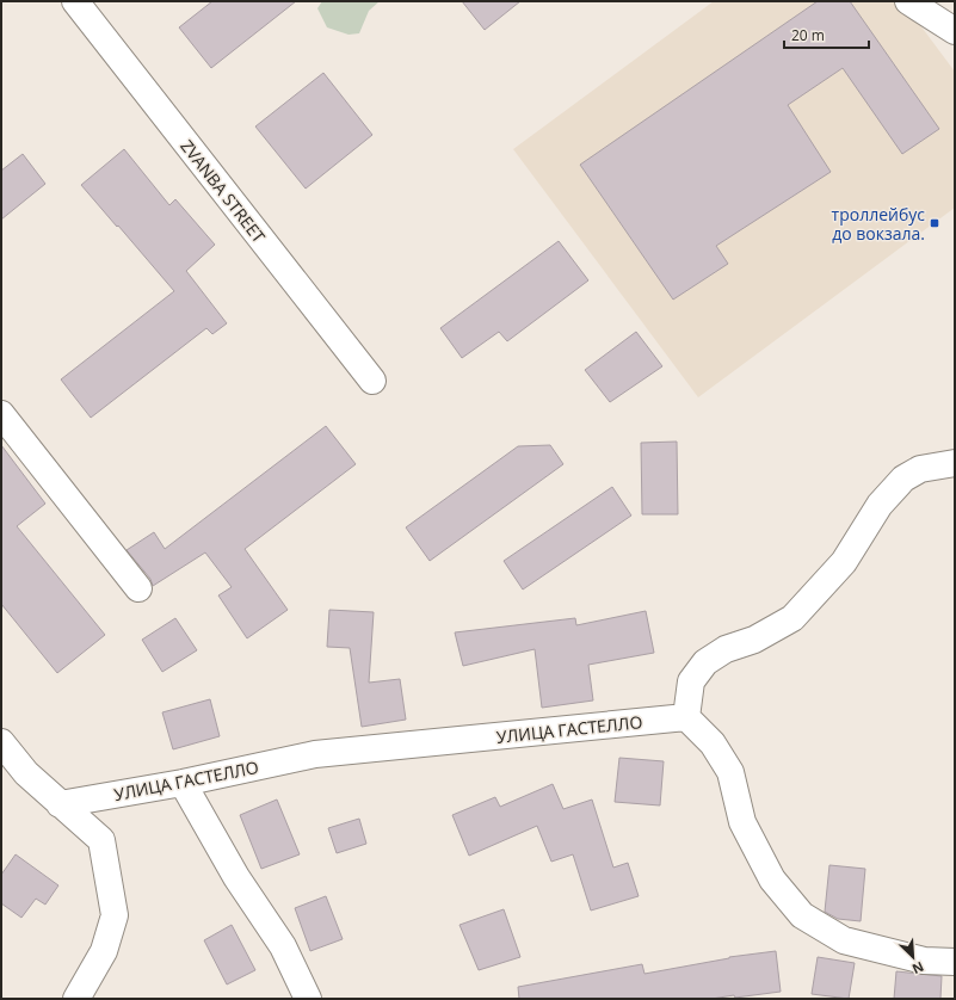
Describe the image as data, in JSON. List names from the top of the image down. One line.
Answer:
{"streets":{"street":["ZVANBA STREET","УЛИЦА ГАСТЕЛЛО"]},"places":{"transit":["троллейбус до вокзала."]},"scale_bar":"20 m","north":"bottom right"}
